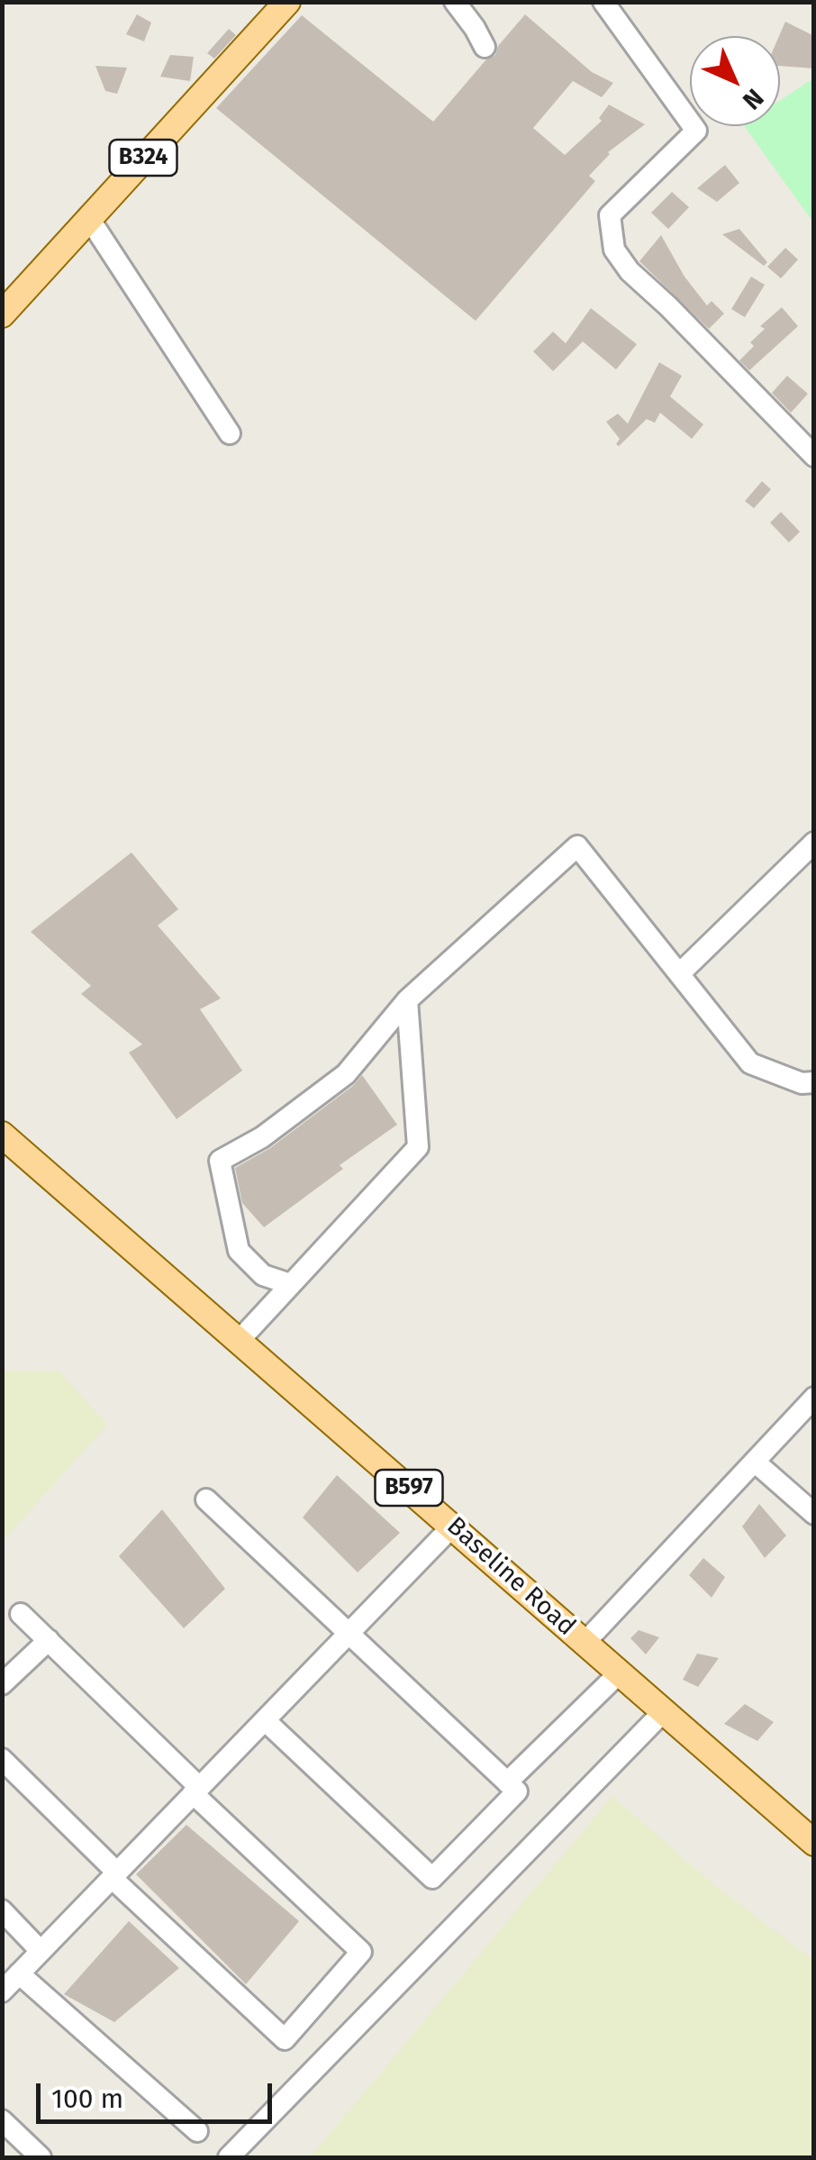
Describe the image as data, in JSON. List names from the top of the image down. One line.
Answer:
{"streets":{"main road":["B324","B597","Baseline Road"]},"scale_bar":"100 m","north":"bottom right"}
